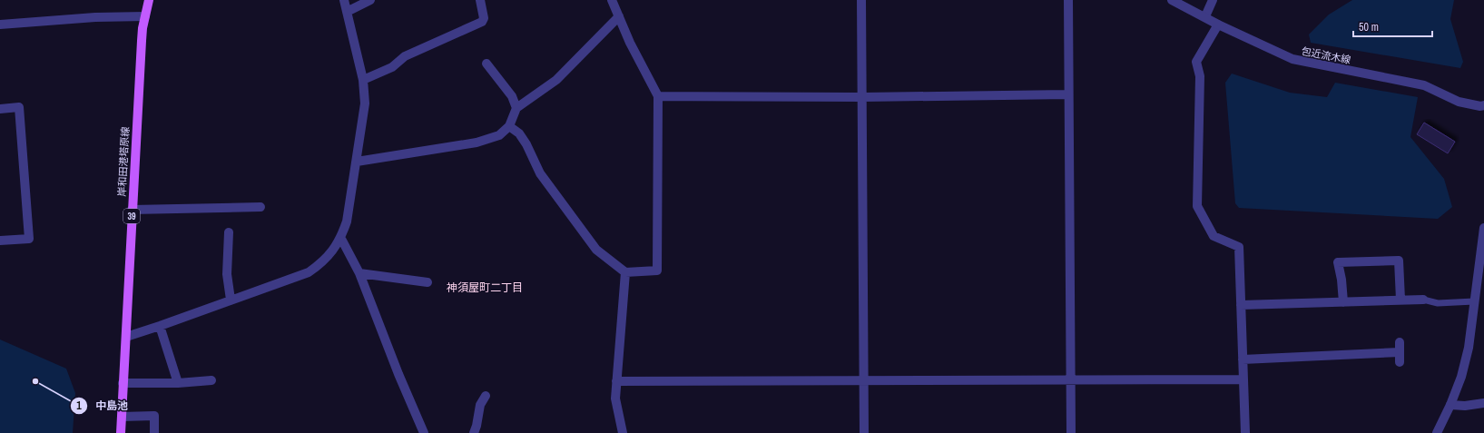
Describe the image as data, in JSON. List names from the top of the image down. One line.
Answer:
{"streets":{"main road":["岸和田港塔原線","39"],"street":["包近流木線"]},"districts":["神須屋町二丁目"],"places":["中島池"],"scale_bar":"50 m"}
